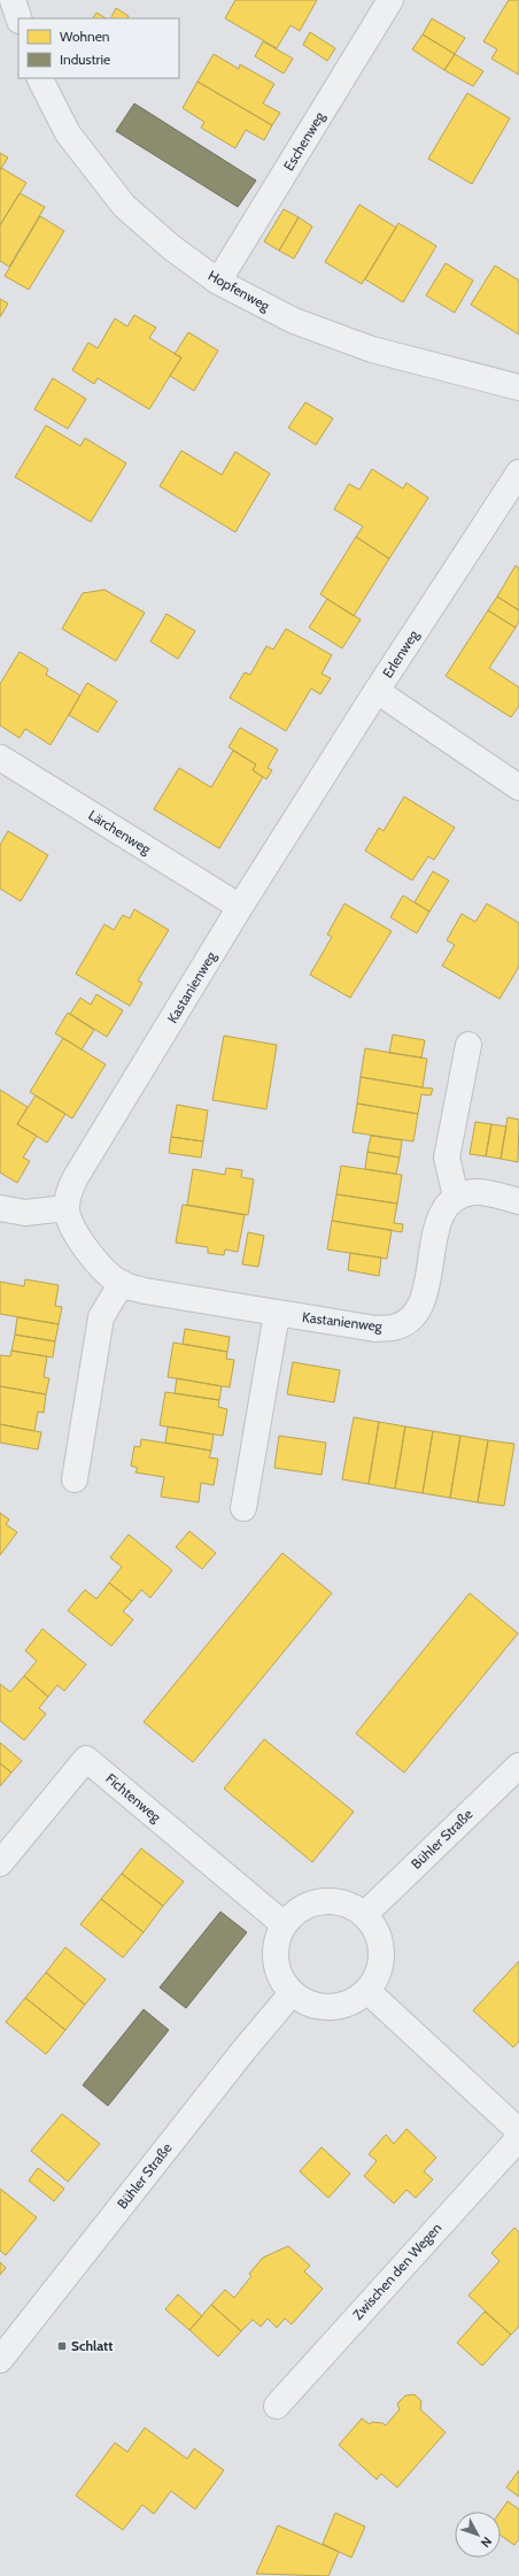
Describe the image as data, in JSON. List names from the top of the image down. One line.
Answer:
{"streets":{"street":["Eschenweg","Hopfenweg","Erlenweg","Lärchenweg","Kastanienweg","Fichtenweg","Bühler Straße","Zwischen den Wegen"]},"crossings":[["Eschenweg","Hopfenweg"],["Erlenweg","Kastanienweg"],["Lärchenweg","Kastanienweg"],["Fichtenweg","Bühler Straße"]],"places":{"transit":["Schlatt"]},"legend":["Wohnen","Industrie"],"north":"bottom right"}
